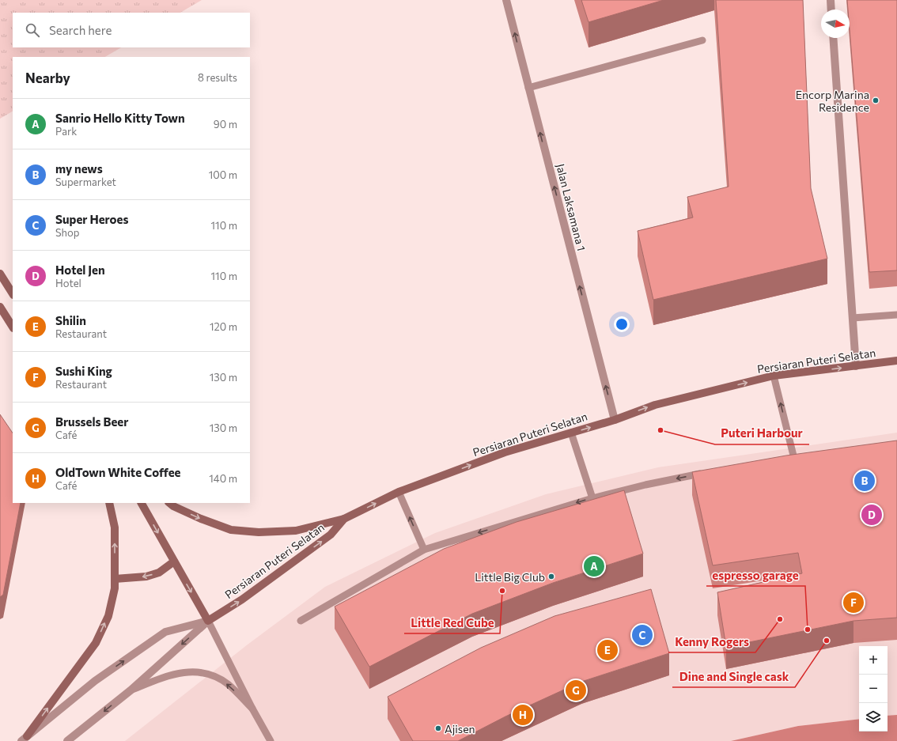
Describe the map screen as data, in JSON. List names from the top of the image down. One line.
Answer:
{"streets":{"street":["Jalan Laksamana 1","Persiaran Puteri Selatan"]},"crossings":[["Jalan Laksamana 1","Persiaran Puteri Selatan"]],"one_way":["Jalan Laksamana 1"],"places":["Encorp Marina Residence","Puteri Harbour","Little Big Club","Little Red Cube","Kenny Rogers","espresso garage","Dine and Single cask","Ajisen"],"north":"right","page":{"search":"Search here","heading":["Nearby","8 results"],"list":[{"mark":"A","name":"Sanrio Hello Kitty Town","note":"Park","value":"90 m"},{"mark":"B","name":"my news","note":"Supermarket","value":"100 m"},{"mark":"C","name":"Super Heroes","note":"Shop","value":"110 m"},{"mark":"D","name":"Hotel Jen","note":"Hotel","value":"110 m"},{"mark":"E","name":"Shilin","note":"Restaurant","value":"120 m"},{"mark":"F","name":"Sushi King","note":"Restaurant","value":"130 m"},{"mark":"G","name":"Brussels Beer","note":"Café","value":"130 m"},{"mark":"H","name":"OldTown White Coffee","note":"Café","value":"140 m"}],"pins":["B","D","A","F","C","E","G","H"],"map_buttons":["+","−"]}}
